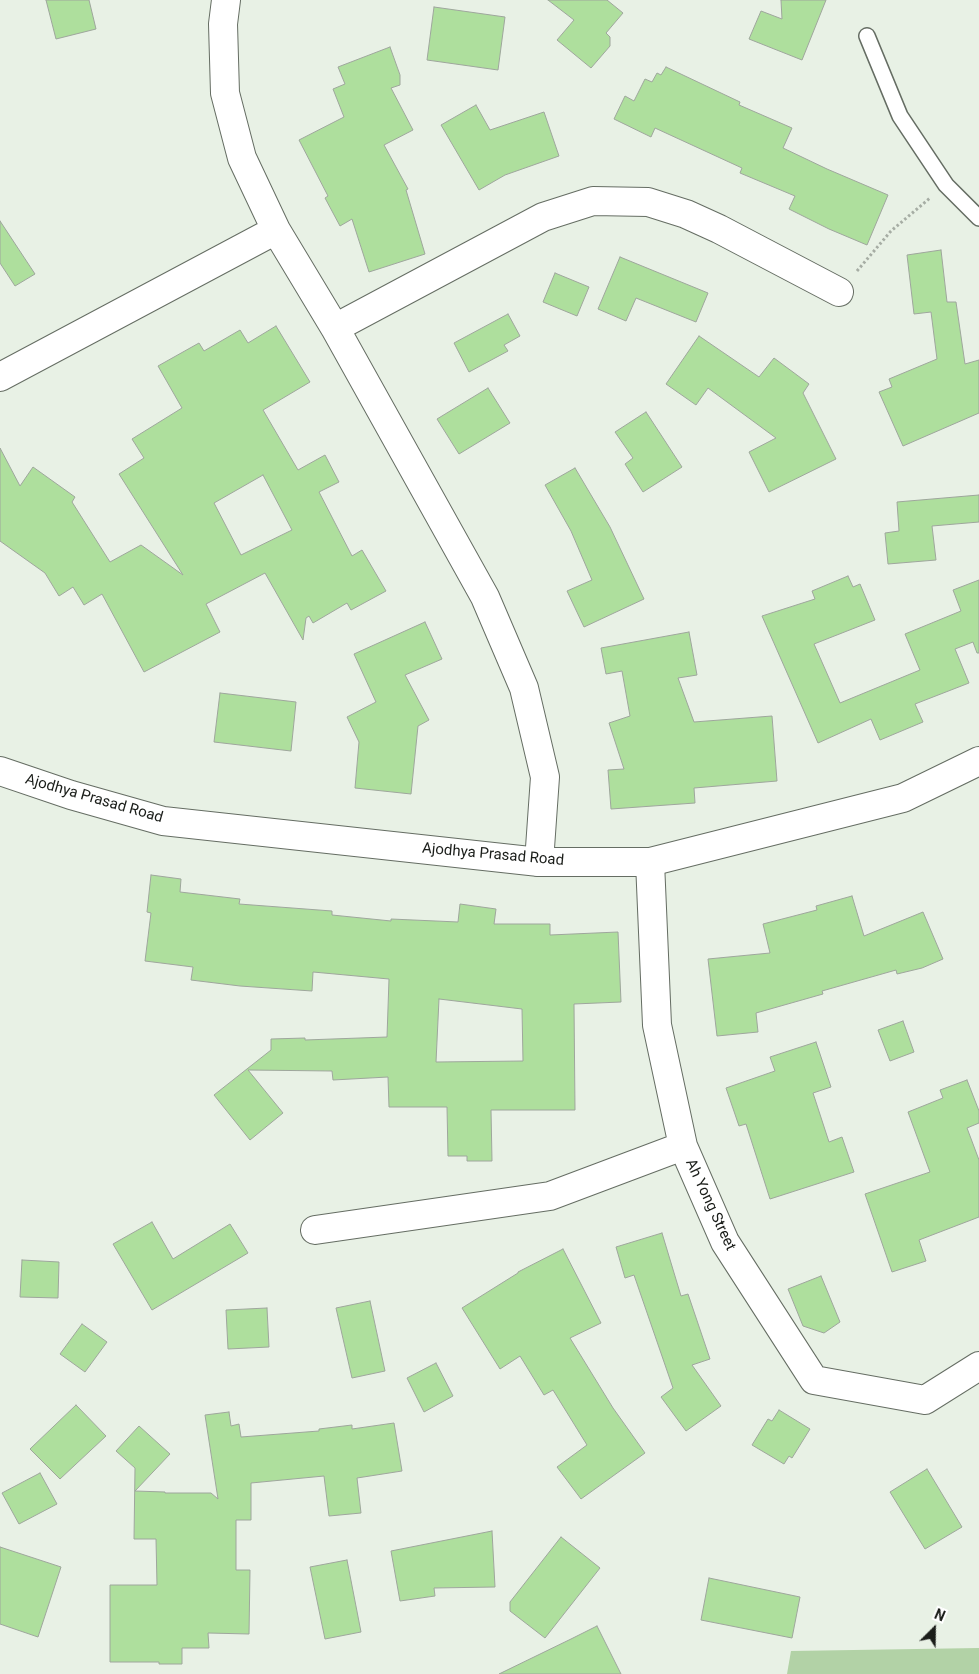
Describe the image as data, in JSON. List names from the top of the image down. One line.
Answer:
{"streets":{"street":["Ajodhya Prasad Road","Ah Yong Street"]},"crossings":[["Ajodhya Prasad Road","Ah Yong Street"]],"north":"top right"}
